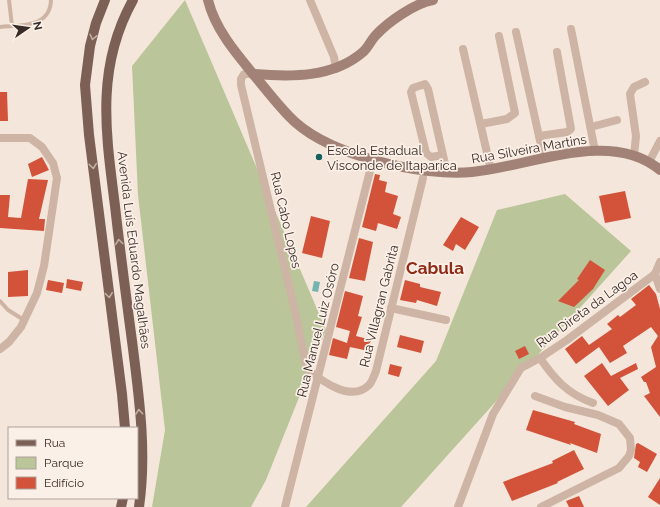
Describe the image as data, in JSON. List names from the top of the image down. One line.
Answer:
{"streets":{"main road":["Rua Silveira Martins","Avenida Luís Eduardo Magalhães"],"street":["Rua Cabo Lopes","Rua Villagran Gabrita","Rua Direta da Lagoa","Rua Manuel Luiz Osóro"]},"crossings":[["Rua Silveira Martins","Rua Cabo Lopes"],["Rua Silveira Martins","Rua Manuel Luiz Osóro"],["Rua Cabo Lopes","Rua Villagran Gabrita"],["Rua Cabo Lopes","Rua Manuel Luiz Osóro"],["Rua Villagran Gabrita","Rua Manuel Luiz Osóro"]],"districts":["Cabula"],"places":["Escola Estadual Visconde de Itaparica"],"legend":["Rua","Parque","Edifício"],"north":"right"}
